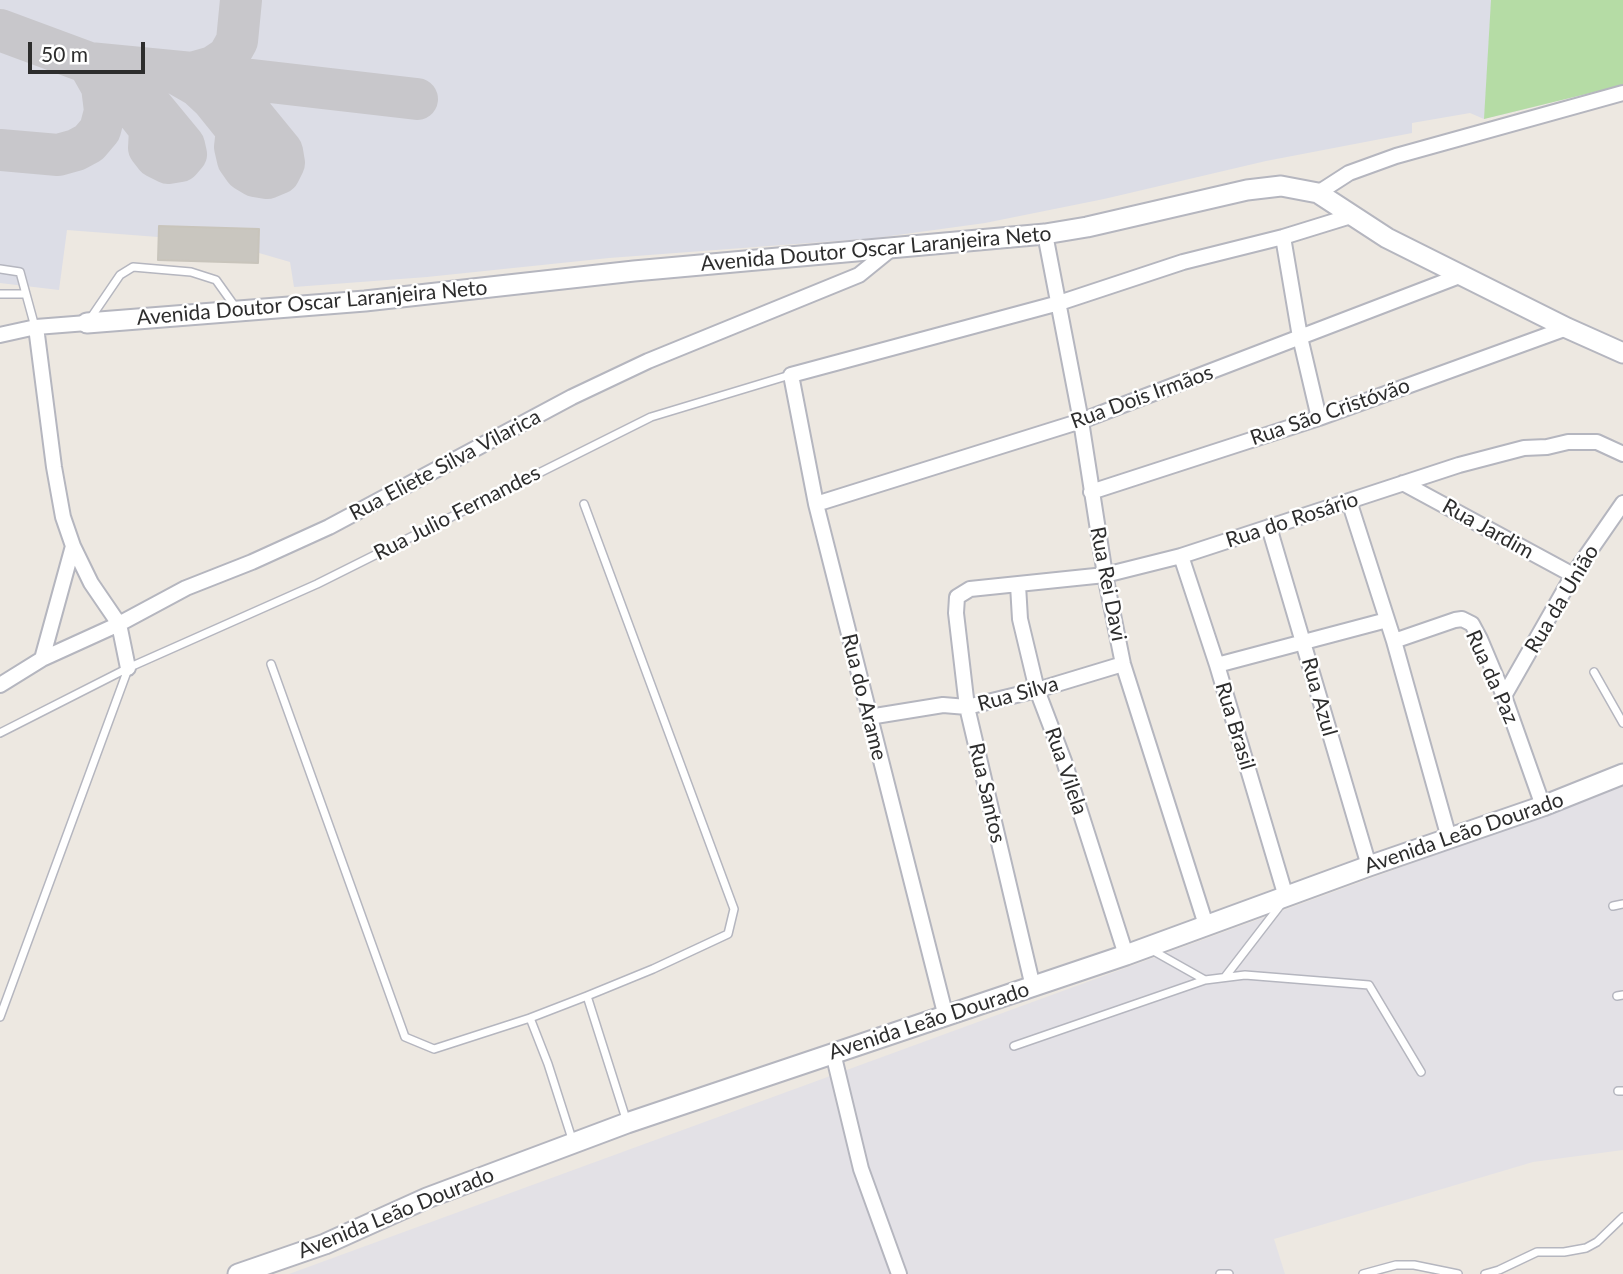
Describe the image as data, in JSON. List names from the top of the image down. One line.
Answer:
{"streets":{"street":["Avenida Doutor Oscar Laranjeira Neto","Rua Dois Irmãos","Rua São Cristóvão","Rua Eliete Silva Vilarica","Rua do Rosário","Rua Jardim","Rua Rei Davi","Rua da União","Rua da Paz","Rua Silva","Rua do Arame","Rua Azul","Rua Brasil","Rua Vilela","Rua Santos","Avenida Leão Dourado"],"lane":["Rua Julio Fernandes"]},"crossings":[["Avenida Doutor Oscar Laranjeira Neto","Rua Dois Irmãos"],["Avenida Doutor Oscar Laranjeira Neto","Rua São Cristóvão"],["Avenida Doutor Oscar Laranjeira Neto","Rua Eliete Silva Vilarica"],["Avenida Doutor Oscar Laranjeira Neto","Rua Rei Davi"],["Rua Dois Irmãos","Rua Rei Davi"],["Rua Dois Irmãos","Rua do Arame"],["Rua São Cristóvão","Rua Rei Davi"],["Rua Julio Fernandes","Rua do Arame"],["Rua do Rosário","Rua Jardim"],["Rua do Rosário","Rua Rei Davi"],["Rua do Rosário","Rua Azul"],["Rua do Rosário","Rua Brasil"],["Rua do Rosário","Rua Vilela"],["Rua do Rosário","Rua Santos"],["Rua Jardim","Rua da União"],["Rua Rei Davi","Rua Silva"],["Rua Rei Davi","Avenida Leão Dourado"],["Rua da União","Rua da Paz"],["Rua da Paz","Avenida Leão Dourado"],["Rua Silva","Rua do Arame"],["Rua Silva","Rua Vilela"],["Rua Silva","Rua Santos"],["Rua do Arame","Avenida Leão Dourado"],["Rua Azul","Avenida Leão Dourado"],["Rua Brasil","Avenida Leão Dourado"],["Rua Vilela","Avenida Leão Dourado"],["Rua Santos","Avenida Leão Dourado"]],"scale_bar":"50 m"}
